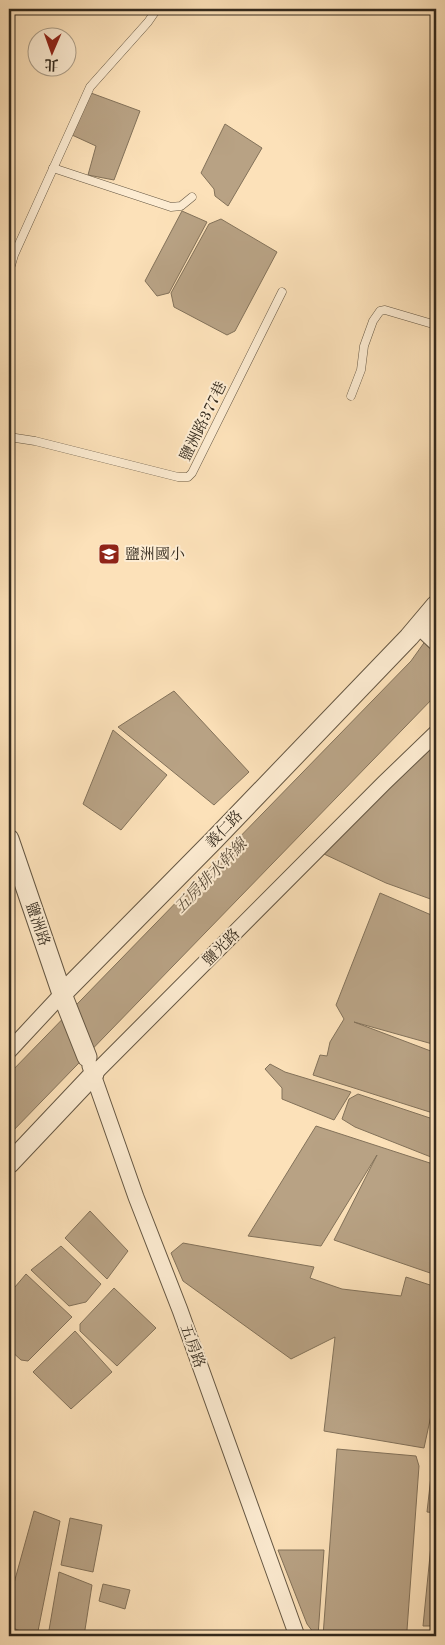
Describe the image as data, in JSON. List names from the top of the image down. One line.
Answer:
{"streets":{"street":["義仁路","鹽洲路","鹽光路","五房路"],"lane":["鹽洲路377巷"]},"crossings":[["義仁路","鹽洲路"],["鹽洲路","鹽光路"],["鹽洲路","五房路"],["鹽光路","五房路"]],"water":["五房排水幹線"],"places":{"school or university":["鹽洲國小"]},"north":"bottom"}
